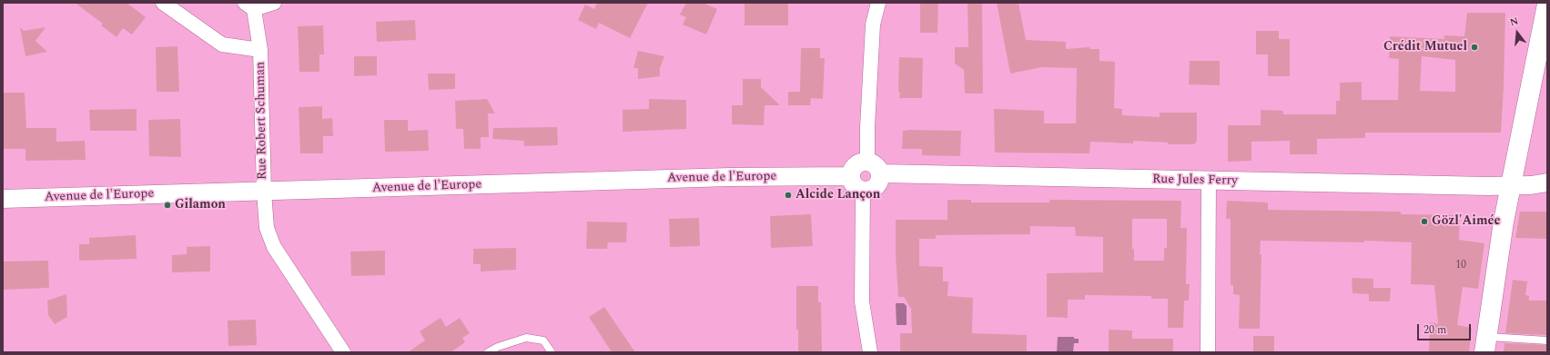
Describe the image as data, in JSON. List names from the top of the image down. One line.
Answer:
{"streets":{"street":["Rue Robert Schuman","Avenue de l'Europe","Rue Jules Ferry"]},"crossings":[["Rue Robert Schuman","Avenue de l'Europe"],["Avenue de l'Europe","Rue Jules Ferry"]],"places":["Crédit Mutuel","Alcide Lançon","Gilamon","Gözl'Aimée"],"house_numbers":["10"],"scale_bar":"20 m","north":"top"}
